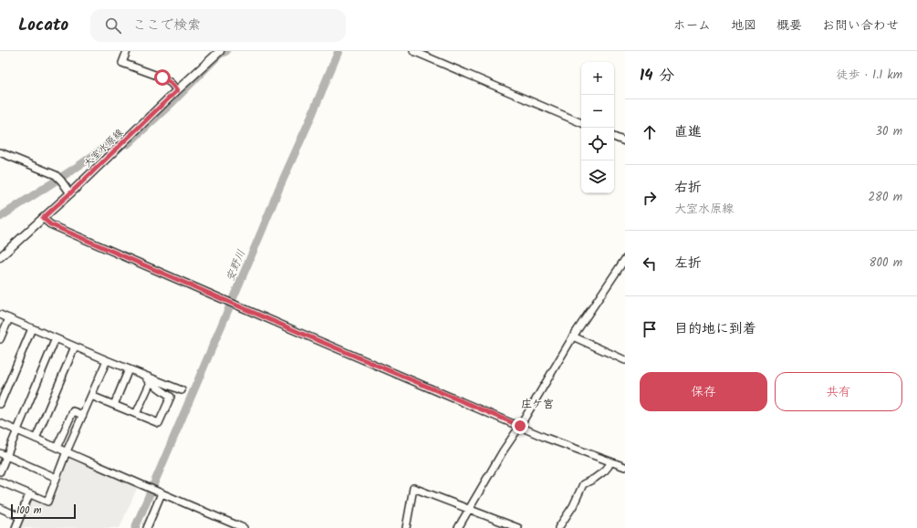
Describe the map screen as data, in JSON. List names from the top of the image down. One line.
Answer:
{"streets":{"main road":["大室水原線"]},"districts":["庄ケ宮"],"water":["安野川"],"scale_bar":"100 m","page":{"header":"Locato","search":"ここで検索","nav":["ホーム","地図","概要","お問い合わせ"],"heading":["14 分","徒歩 · 1.1 km"],"map_buttons":["+","−"],"list":[["直進","30 m"],["右折","大室水原線","280 m"],["左折","800 m"],"目的地に到着"],"buttons":["保存","共有"],"scale":"100 m"}}
